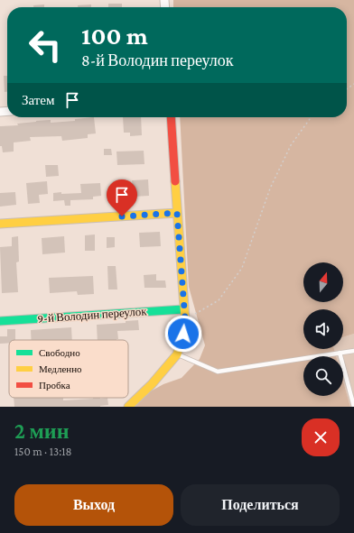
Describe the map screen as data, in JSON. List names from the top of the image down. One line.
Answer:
{"streets":{"street":["9-й Володин переулок"]},"legend":["Свободно","Медленно","Пробка"],"north":"top","page":{"turn":["100 m","8-й Володин переулок"],"then":"Затем","heading":["2 мин","150 m · 13:18"],"buttons":["Выход","Поделиться"]}}
